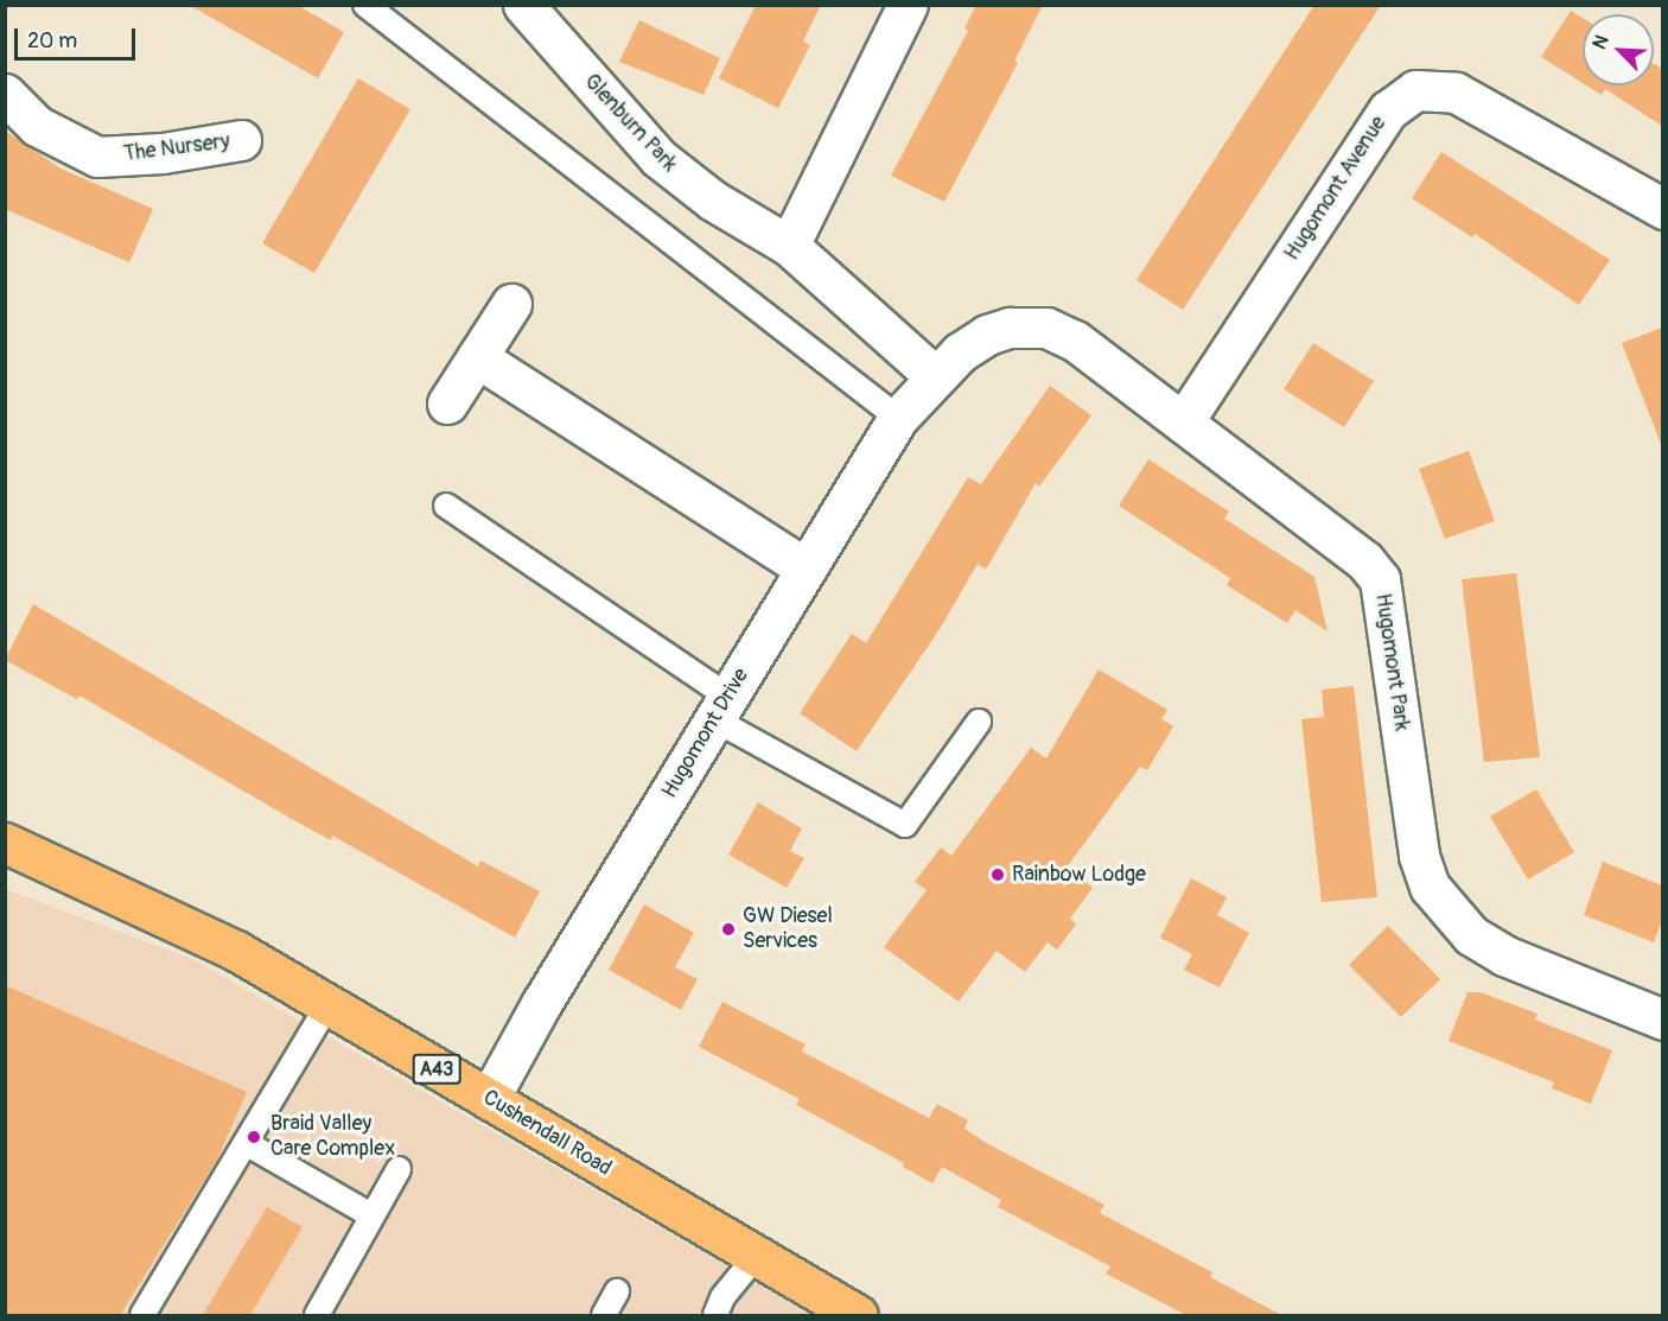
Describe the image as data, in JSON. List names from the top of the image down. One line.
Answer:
{"streets":{"main road":["A43","Cushendall Road"],"street":["Glenburn Park","The Nursery","Hugomont Avenue","Hugomont Park","Hugomont Drive"]},"crossings":[["Glenburn Park","Hugomont Park"],["Glenburn Park","Hugomont Drive"],["Hugomont Avenue","Hugomont Park"],["Hugomont Park","Hugomont Drive"],["Hugomont Drive","Cushendall Road"]],"places":["Rainbow Lodge","GW Diesel Services","Braid Valley Care Complex"],"scale_bar":"20 m","north":"top left"}
